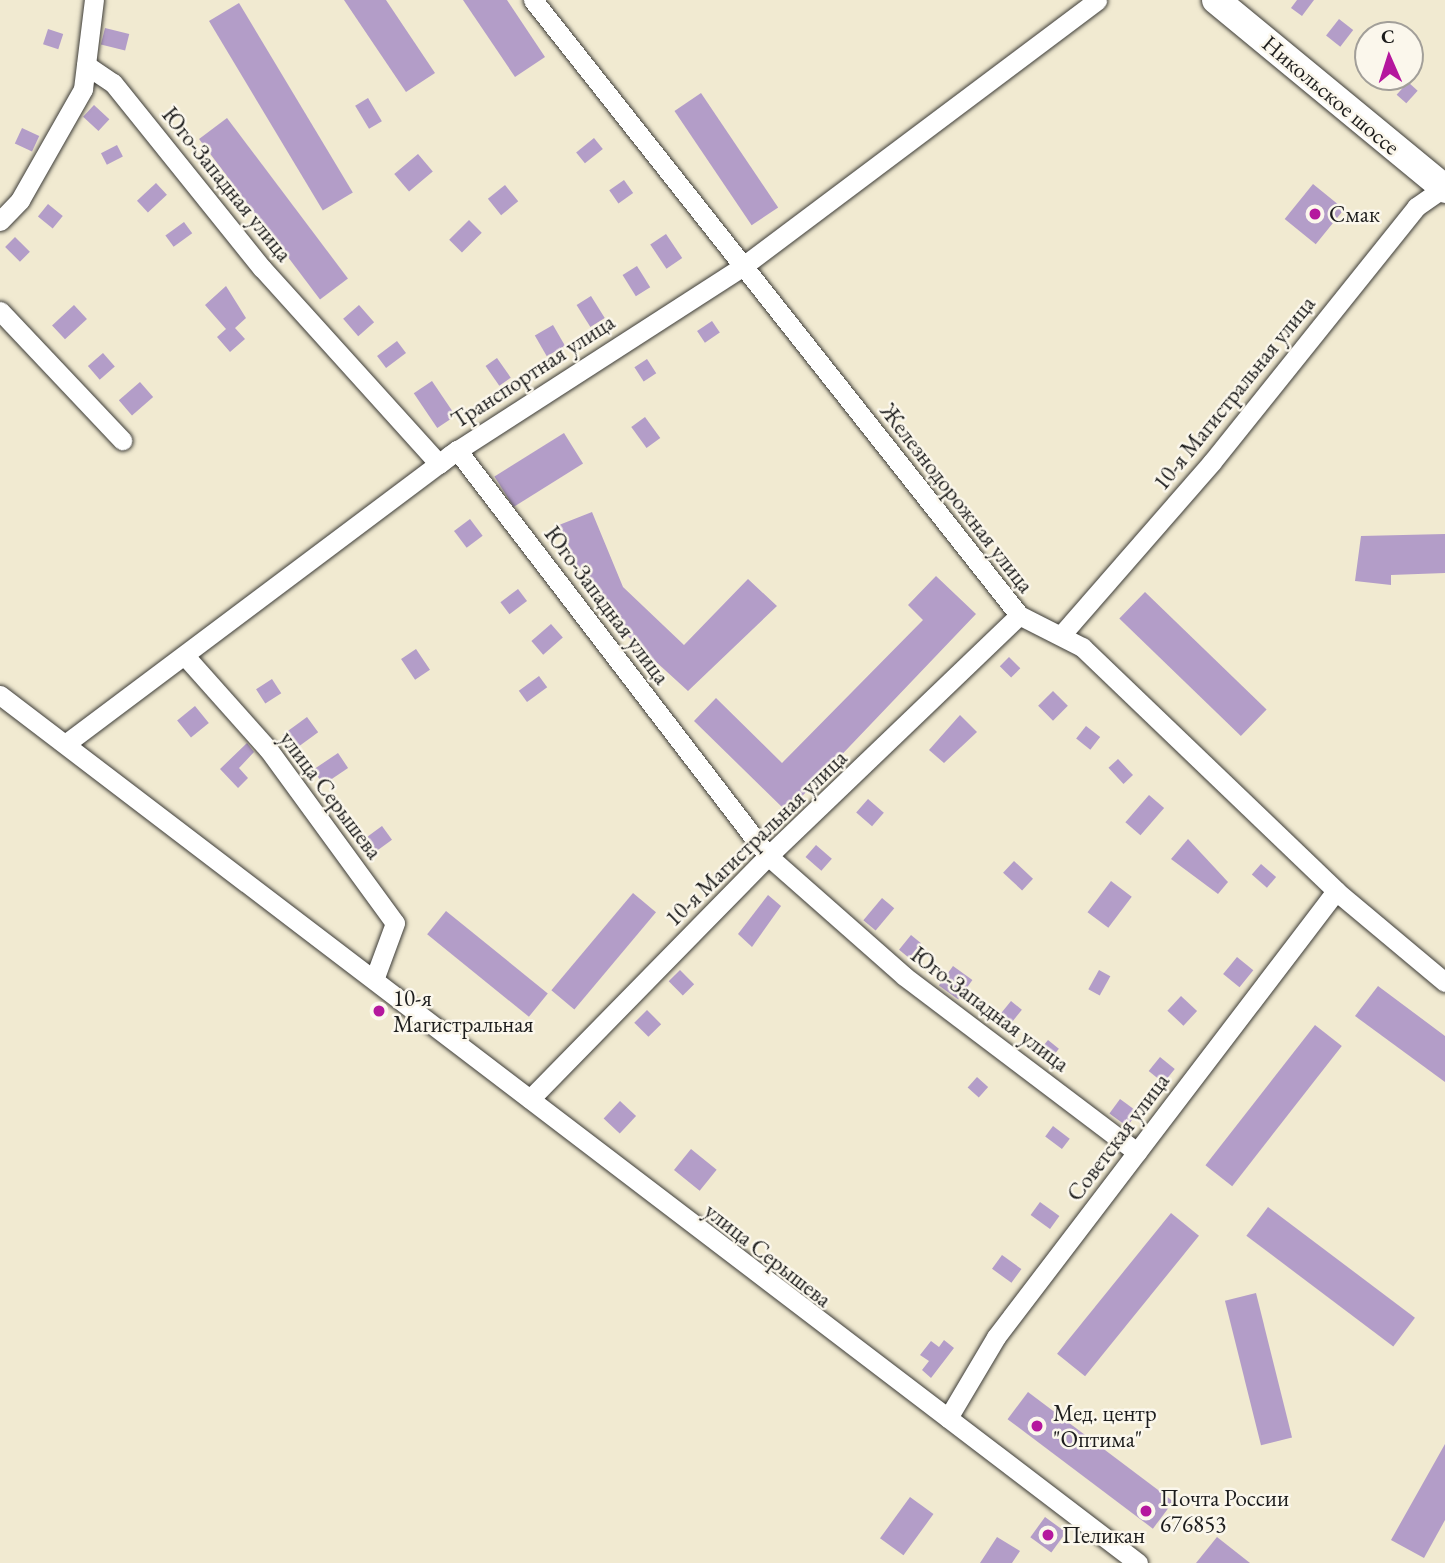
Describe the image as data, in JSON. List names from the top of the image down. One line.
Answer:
{"streets":{"street":["Никольское шоссе","Юго-Западная улица","Транспортная улица","10-я Магистральная улица","Железнодорожная улица","улица Серышева","Советская улица"]},"crossings":[["Никольское шоссе","10-я Магистральная улица"],["Юго-Западная улица","Транспортная улица"],["Юго-Западная улица","10-я Магистральная улица"],["Юго-Западная улица","Советская улица"],["Транспортная улица","Железнодорожная улица"],["Транспортная улица","улица Серышева"],["10-я Магистральная улица","Железнодорожная улица"],["10-я Магистральная улица","улица Серышева"],["Железнодорожная улица","Советская улица"],["улица Серышева","Советская улица"]],"places":["Смак","10-я Магистральная","Мед. центр \"Оптима\"","Почта России 676853","Пеликан"],"north":"top"}
